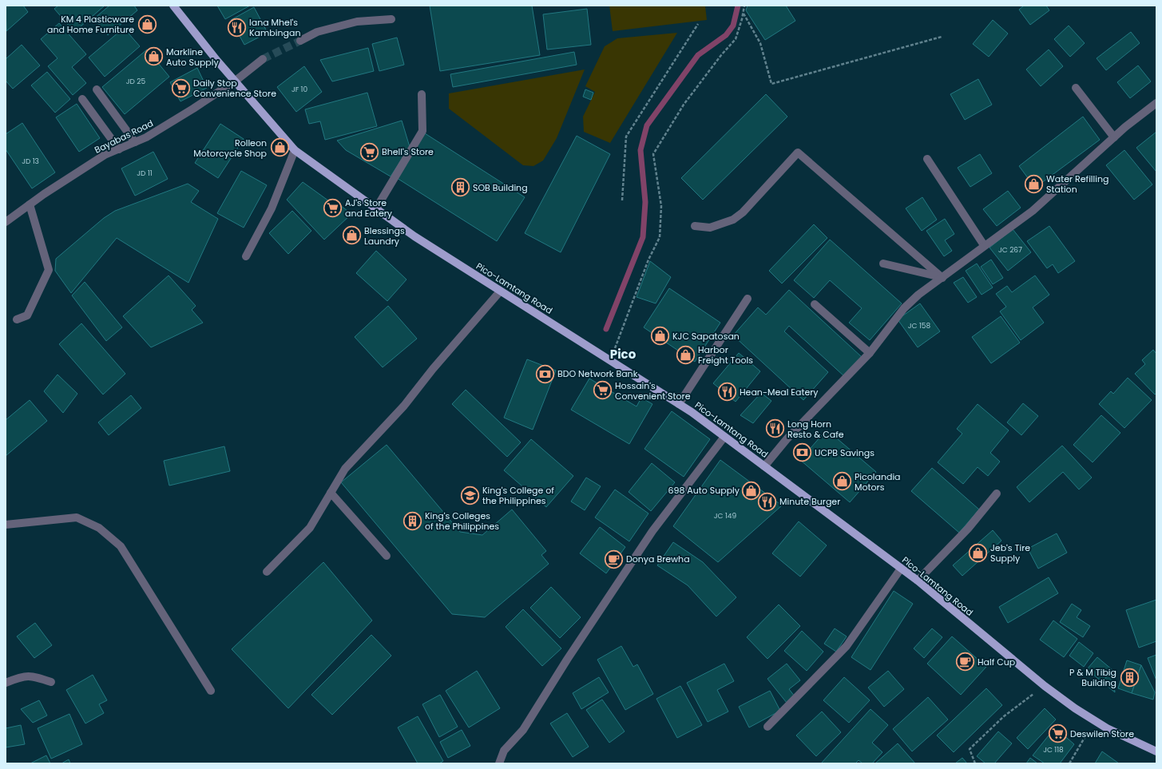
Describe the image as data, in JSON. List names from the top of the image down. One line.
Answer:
{"streets":{"main road":["Pico-Lamtang Road"],"street":["Bayabas Road"]},"crossings":[["Bayabas Road","Pico-Lamtang Road"]],"districts":["Pico"],"places":{"shop":["KM 4 Plasticware and Home Furniture","Markline Auto Supply","Rolleon Motorcycle Shop","Water Refilling Station","Blessings Laundry","KJC Sapatosan","Harbor Freight Tools","Picolandia Motors","698 Auto Supply","Jeb's Tire Supply"],"restaurant":["Iana Mhel's Kambingan","Hean-Meal Eatery","Long Horn Resto & Cafe","Minute Burger"],"supermarket":["Daily Stop Convenience Store","Bhell's Store","AJ's Store and Eatery","Hossain's Convenient Store","Deswilen Store"],"building":["SOB Building","King's Colleges of the Philippines","P & M Tibig Building"],"bank":["BDO Network Bank","UCPB Savings"],"school or university":["King's College of the Philippines"],"cafe":["Donya Brewha","Half Cup"]},"house_numbers":["JD 25","JF 10","JD 13","JD 11","JC 267","JC 158","JC 149","JC 118"]}
